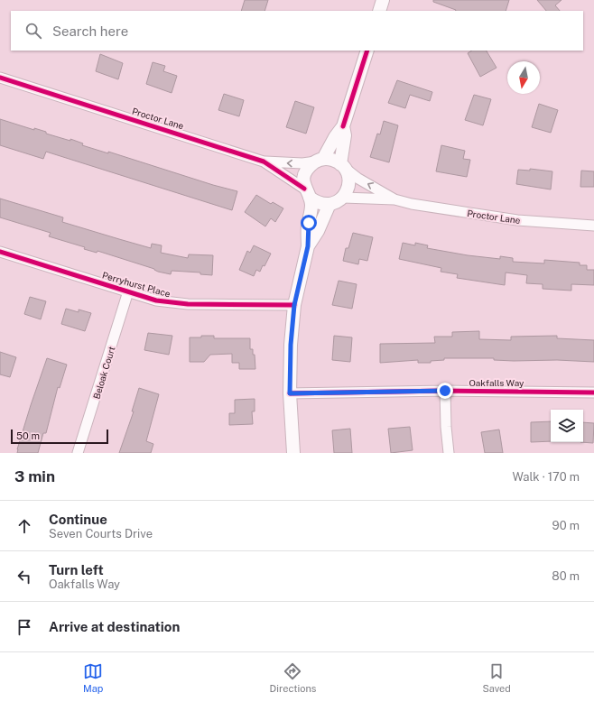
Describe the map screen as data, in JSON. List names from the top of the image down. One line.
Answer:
{"streets":{"street":["Proctor Lane","Perryhurst Place","Beloak Court","Oakfalls Way"]},"crossings":[["Perryhurst Place","Beloak Court"]],"scale_bar":"50 m","north":"bottom","page":{"search":"Search here","scale":"50 m","heading":["3 min","Walk · 170 m"],"list":[["Continue","Seven Courts Drive","90 m"],["Turn left","Oakfalls Way","80 m"],"Arrive at destination"],"nav":["Map","Directions","Saved"]}}
